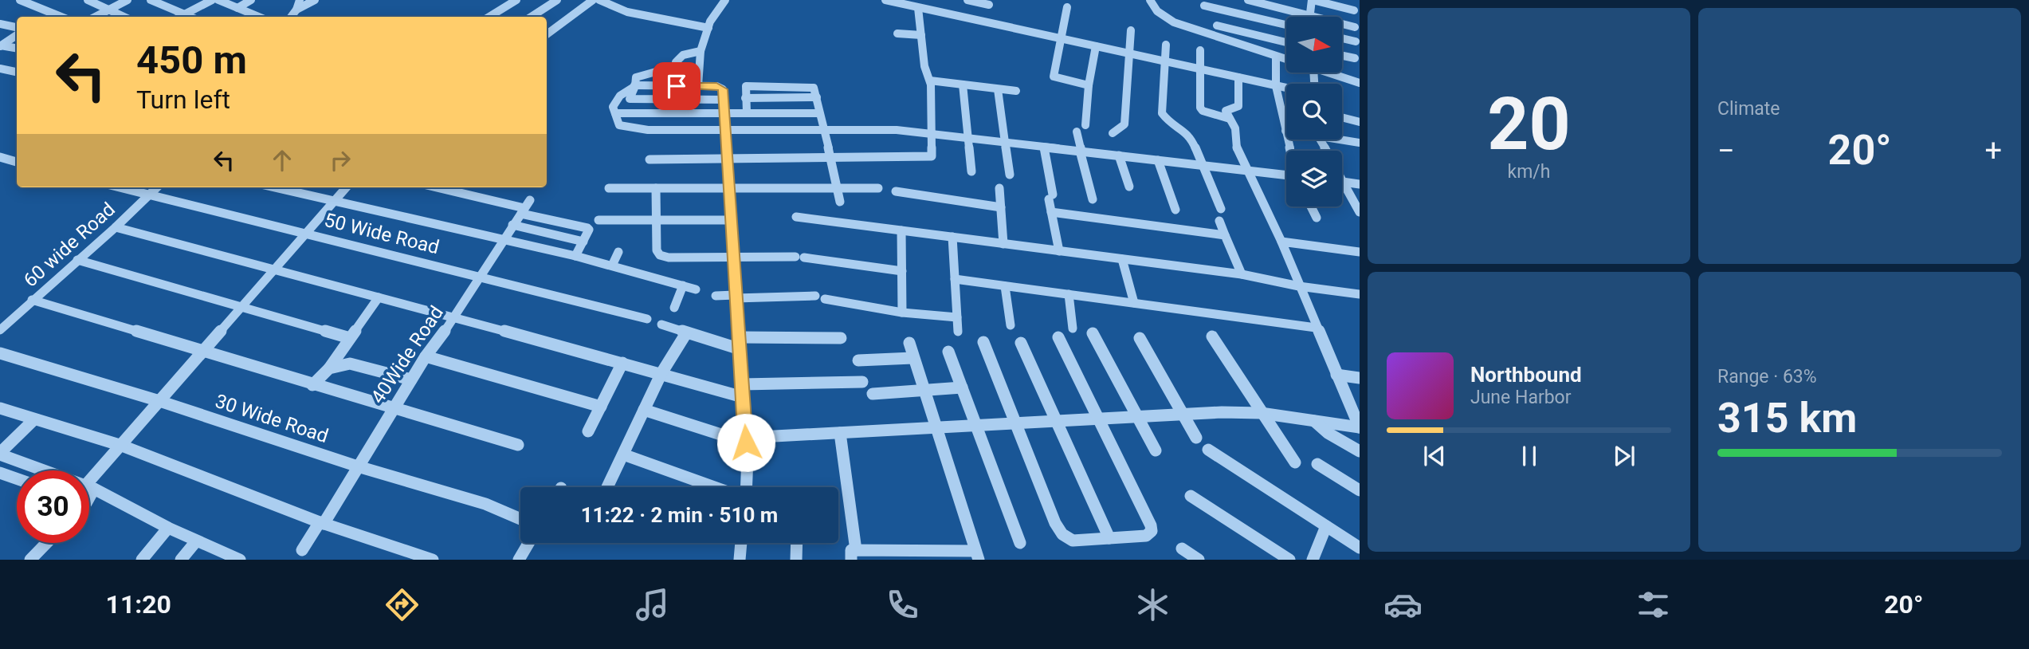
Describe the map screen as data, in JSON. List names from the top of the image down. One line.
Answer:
{"streets":{"street":["50 Wide Road","60 wide Road","40Wide Road","30 Wide Road"]},"crossings":[["50 Wide Road","60 wide Road"],["50 Wide Road","40Wide Road"],["40Wide Road","30 Wide Road"]],"north":"right","page":{"tile":[["20","km/h"],"Climate",["Range · 63%","315 km"]],"turn":["450 m","Turn left"],"heat":["−","20°","+"],"song":["Northbound","June Harbor"],"limit":"30","trip":"11:22 · 2 min · 510 m","tabs":["11:20","20°"]}}
